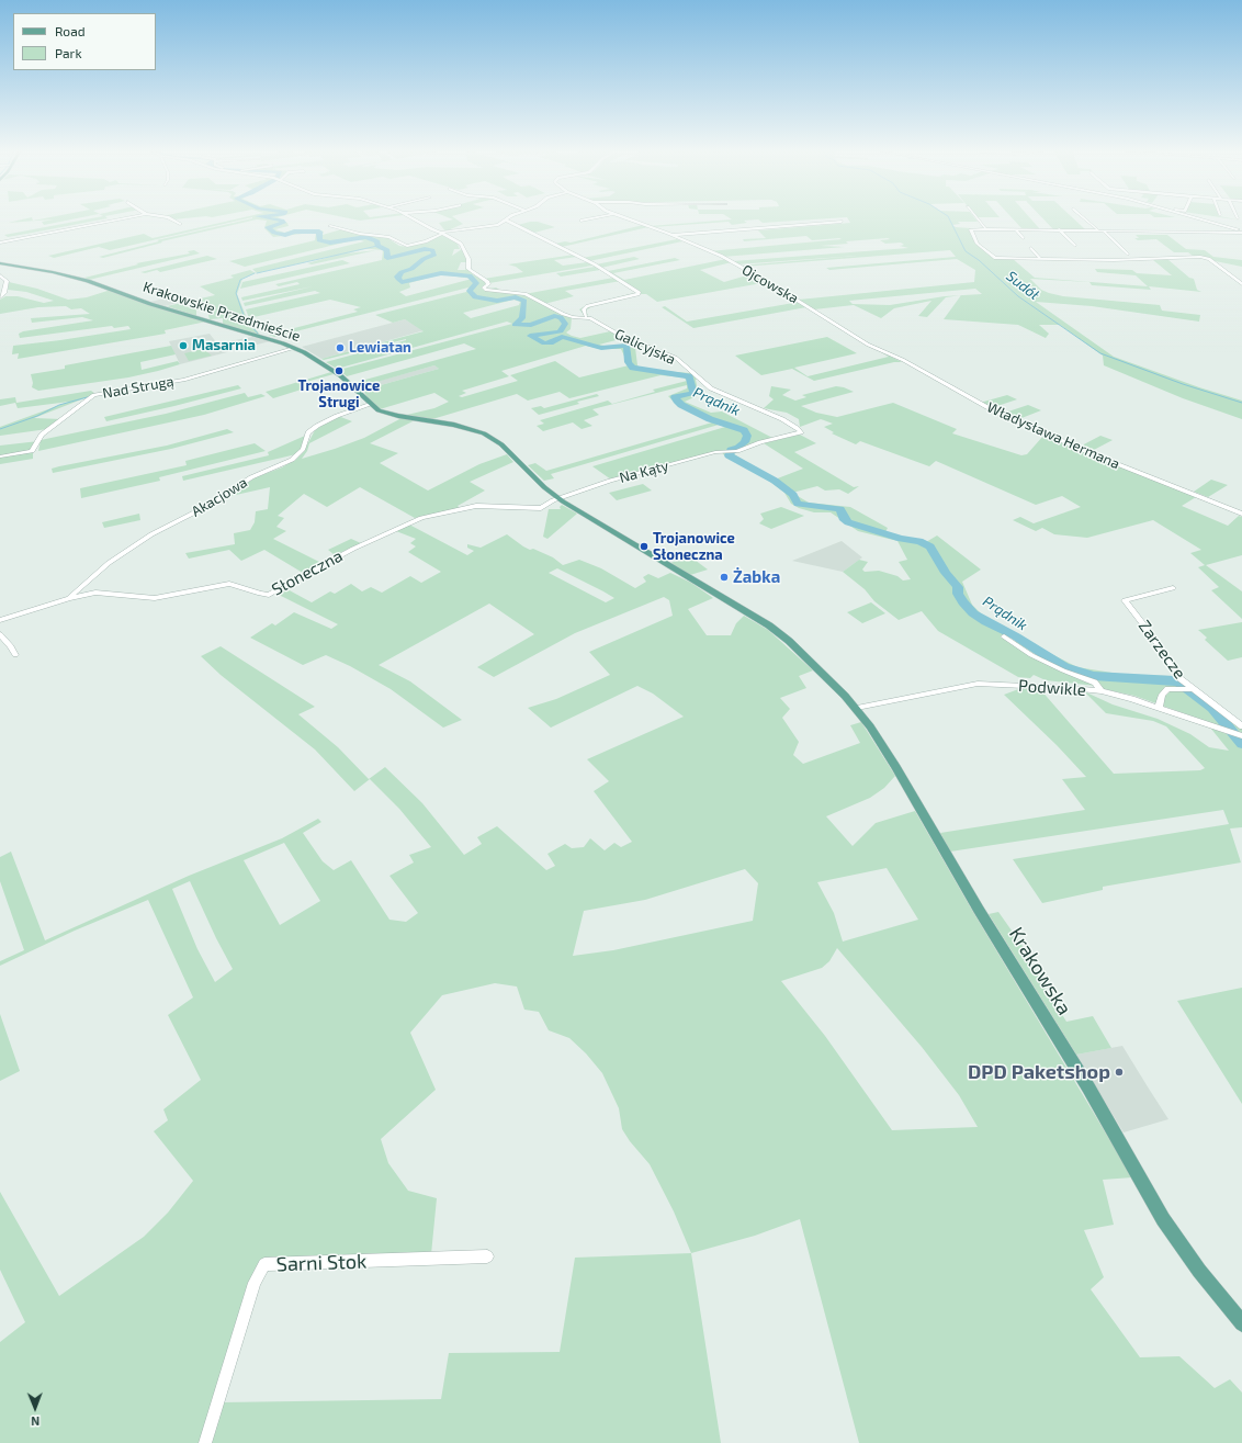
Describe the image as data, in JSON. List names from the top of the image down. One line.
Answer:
{"streets":{"main road":["Krakowskie Przedmieście","Krakowska"],"street":["Ojcowska","Galicyjska","Nad Strugą","Władysława Hermana","Na Kąty","Akacjowa","Słoneczna","Zarzecze","Podwikle","Sarni Stok"]},"crossings":[["Ojcowska","Władysława Hermana"],["Krakowskie Przedmieście","Nad Strugą"],["Krakowskie Przedmieście","Na Kąty"],["Krakowskie Przedmieście","Akacjowa"],["Krakowskie Przedmieście","Słoneczna"],["Krakowskie Przedmieście","Krakowska"],["Galicyjska","Na Kąty"],["Na Kąty","Słoneczna"],["Akacjowa","Słoneczna"],["Podwikle","Krakowska"]],"water":["Sudół","Prądnik"],"places":["Masarnia","Lewiatan","Trojanowice Strugi","Trojanowice Słoneczna","Żabka","DPD Paketshop"],"legend":["Road","Park"],"north":"bottom"}
